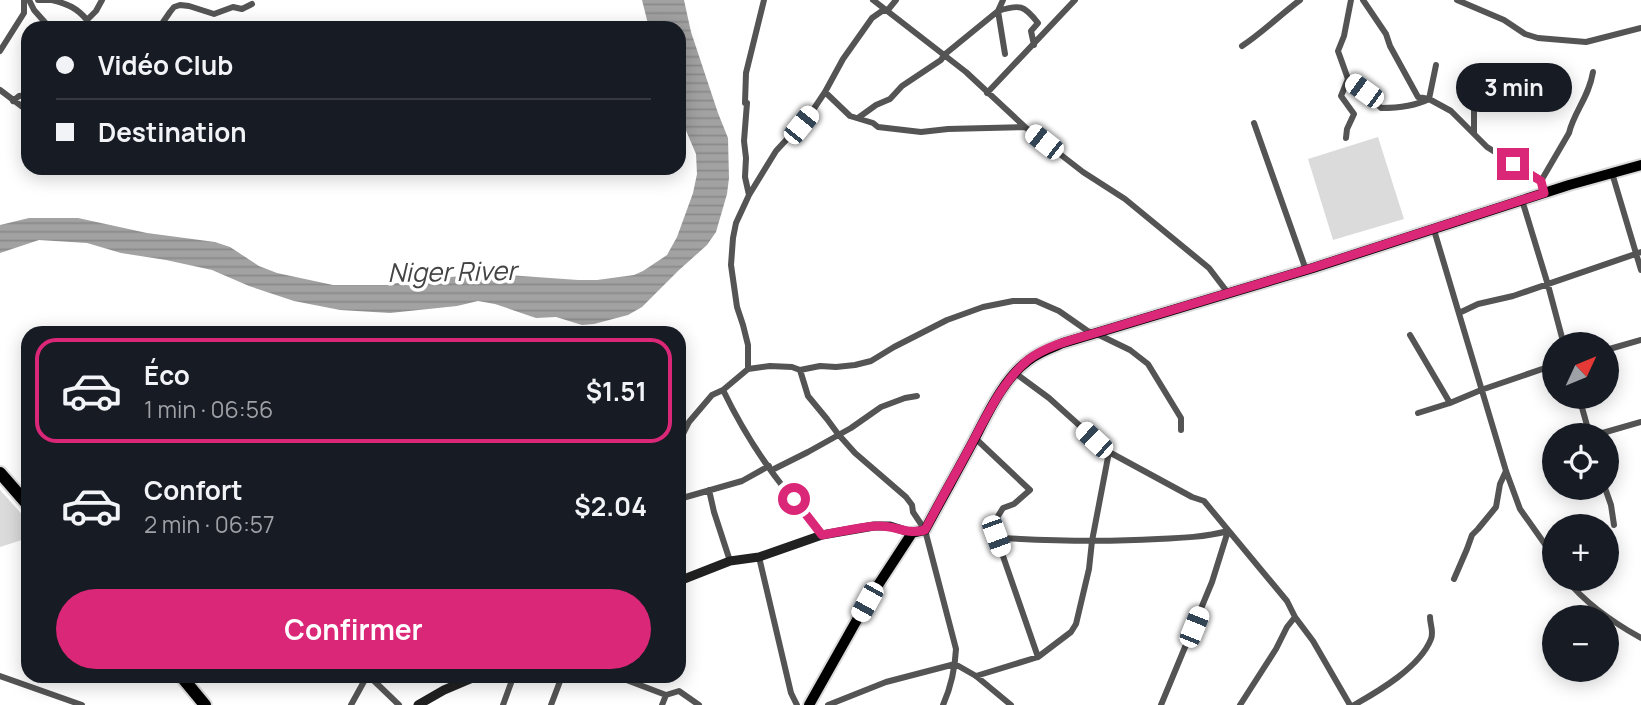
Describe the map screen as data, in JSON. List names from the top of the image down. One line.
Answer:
{"water":["Niger River"],"north":"top right","page":{"banner":["Vidéo Club","Destination"],"bubble":"3 min","map_buttons":["+","−"],"list":[{"name":"Éco","note":"1 min · 06:56","value":"$1.51"},{"name":"Confort","note":"2 min · 06:57","value":"$2.04"}],"buttons":"Confirmer"}}
